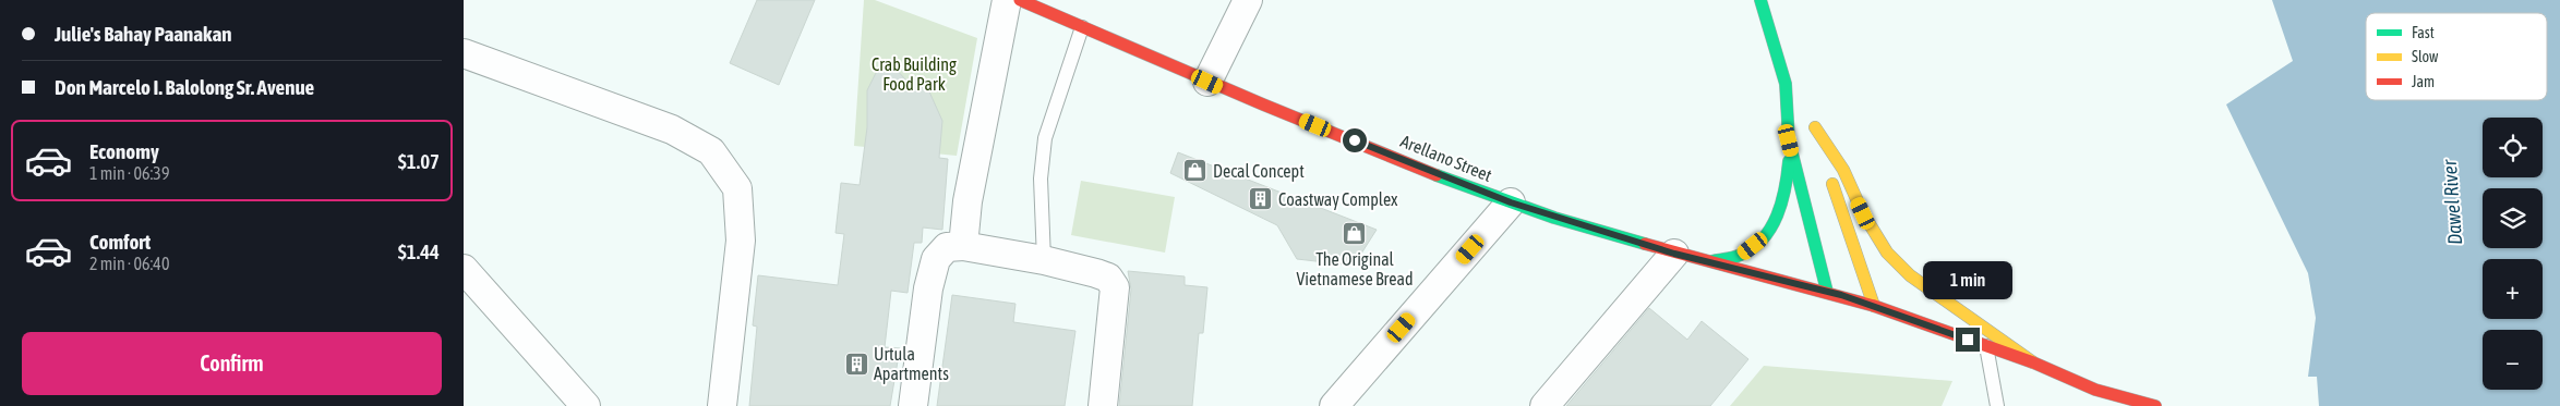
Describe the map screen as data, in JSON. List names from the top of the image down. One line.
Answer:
{"streets":{"main road":["Arellano Street"]},"water":["Dawel River"],"parks":["Crab Building Food Park"],"places":{"shop":["Decal Concept","The Original Vietnamese Bread"],"building":["Coastway Complex","Urtula Apartments"]},"legend":["Fast","Slow","Jam"],"page":{"banner":["Julie's Bahay Paanakan","Don Marcelo I. Balolong Sr. Avenue"],"map_buttons":["+","−"],"list":[{"name":"Economy","note":"1 min · 06:39","value":"$1.07"},{"name":"Comfort","note":"2 min · 06:40","value":"$1.44"}],"bubble":"1 min","buttons":"Confirm"}}
